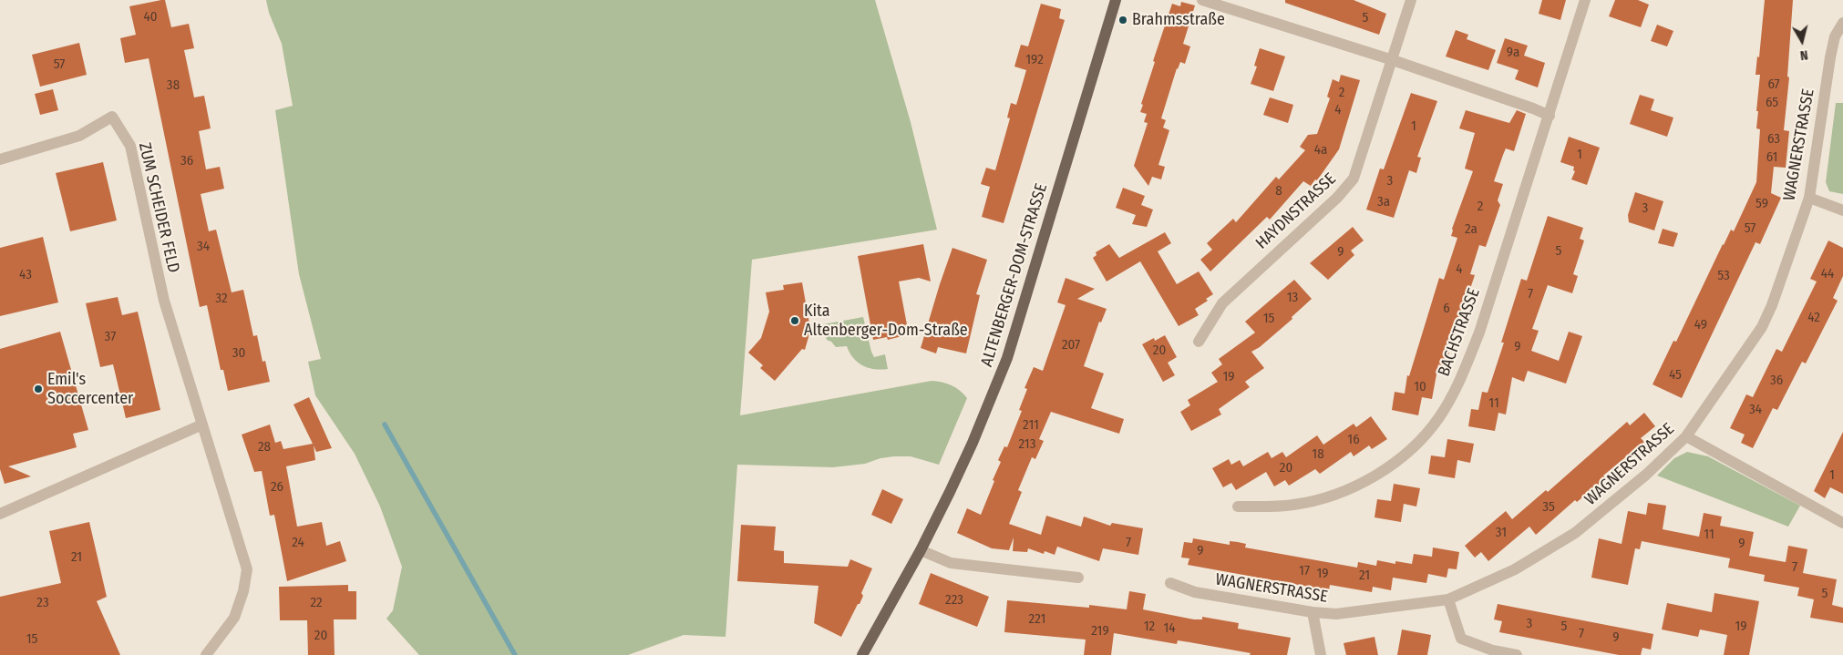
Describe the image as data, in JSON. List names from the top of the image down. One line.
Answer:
{"streets":{"main road":["ALTENBERGER-DOM-STRASSE"],"street":["WAGNERSTRASSE","ZUM SCHEIDER FELD","HAYDNSTRASSE","BACHSTRASSE"]},"places":["Brahmsstraße","Kita Altenberger-Dom-Straße","Emil's Soccercenter"],"house_numbers":["40","5","9a","192","57","67","38","2","65","4","1","63","4a","1","61","36","3","8","3a","59","2","3","57","2a","34","5","9","4","44","43","53","7","13","32","6","42","15","49","37","207","9","20","30","45","19","36","10","11","34","211","16","213","28","18","20","1","26","35","31","11","24","7","9","9","21","7","17","19","21","5","223","23","22","221","3","12","5","19","14","219","7","20","9","15"],"north":"bottom"}
